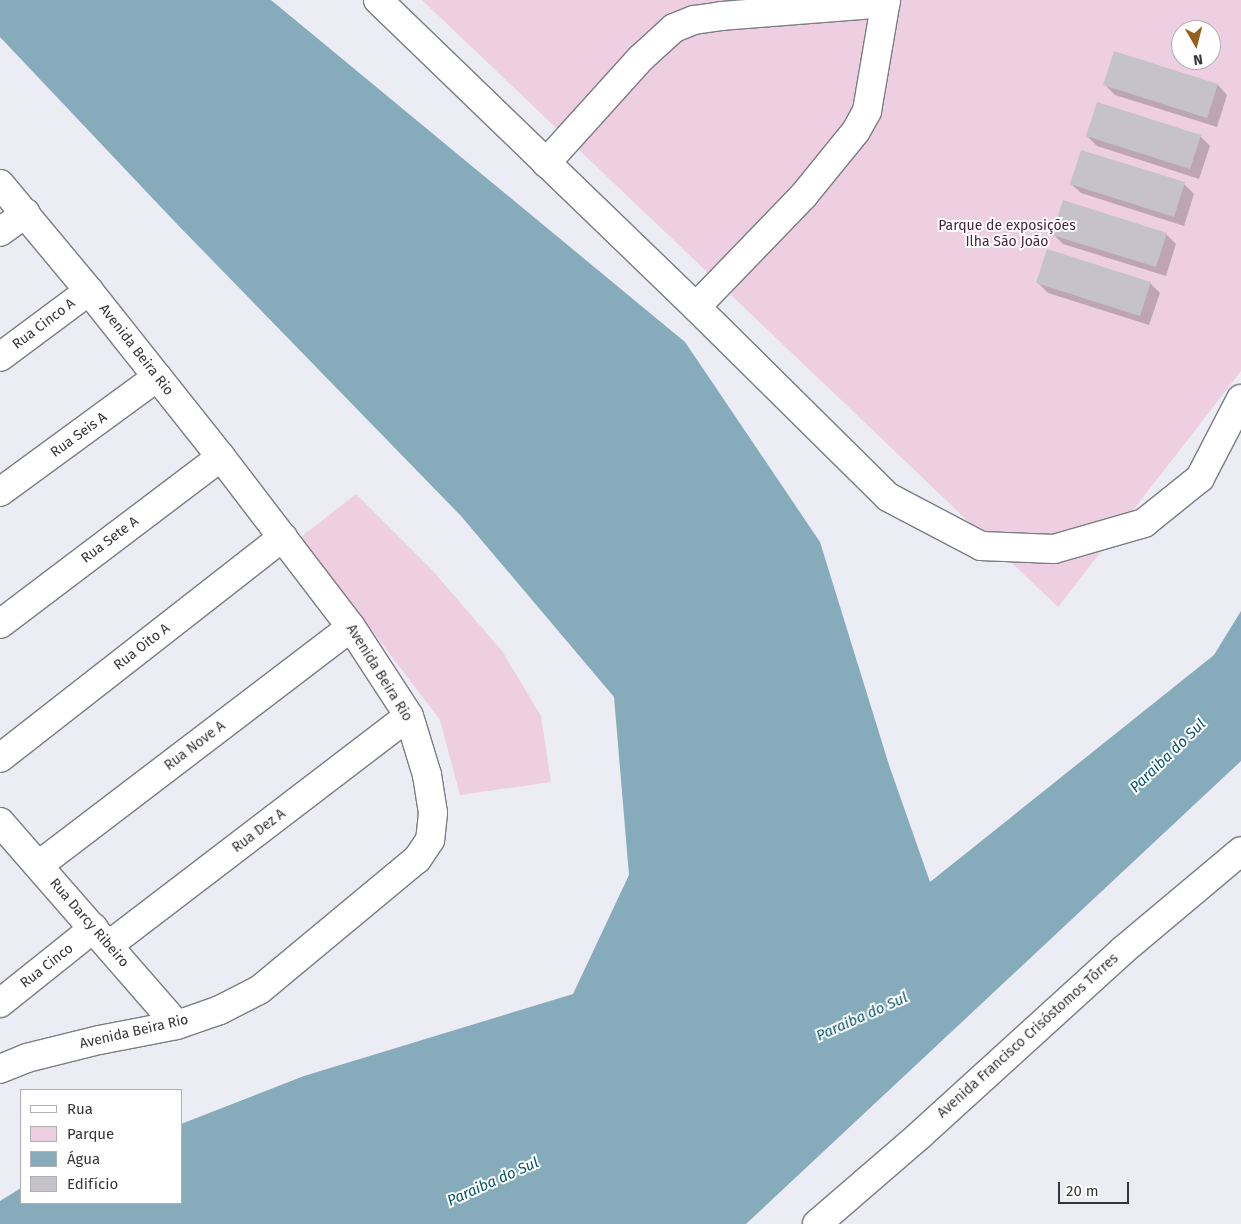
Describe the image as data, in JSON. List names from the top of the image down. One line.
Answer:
{"streets":{"street":["Rua Cinco A","Avenida Beira Rio","Rua Seis A","Rua Sete A","Rua Oito A","Rua Nove A","Rua Dez A","Rua Darcy Ribeiro","Rua Cinco","Avenida Francisco Crisóstomos Tôrres"]},"crossings":[["Rua Cinco A","Avenida Beira Rio"],["Avenida Beira Rio","Rua Seis A"],["Avenida Beira Rio","Rua Sete A"],["Avenida Beira Rio","Rua Oito A"],["Avenida Beira Rio","Rua Nove A"],["Avenida Beira Rio","Rua Dez A"],["Avenida Beira Rio","Rua Darcy Ribeiro"],["Rua Nove A","Rua Darcy Ribeiro"],["Rua Dez A","Rua Darcy Ribeiro"],["Rua Dez A","Rua Cinco"],["Rua Darcy Ribeiro","Rua Cinco"]],"water":["Paraiba do Sul"],"parks":["Parque de exposições Ilha São João"],"legend":["Rua","Parque","Água","Edifício"],"scale_bar":"20 m","north":"bottom"}
